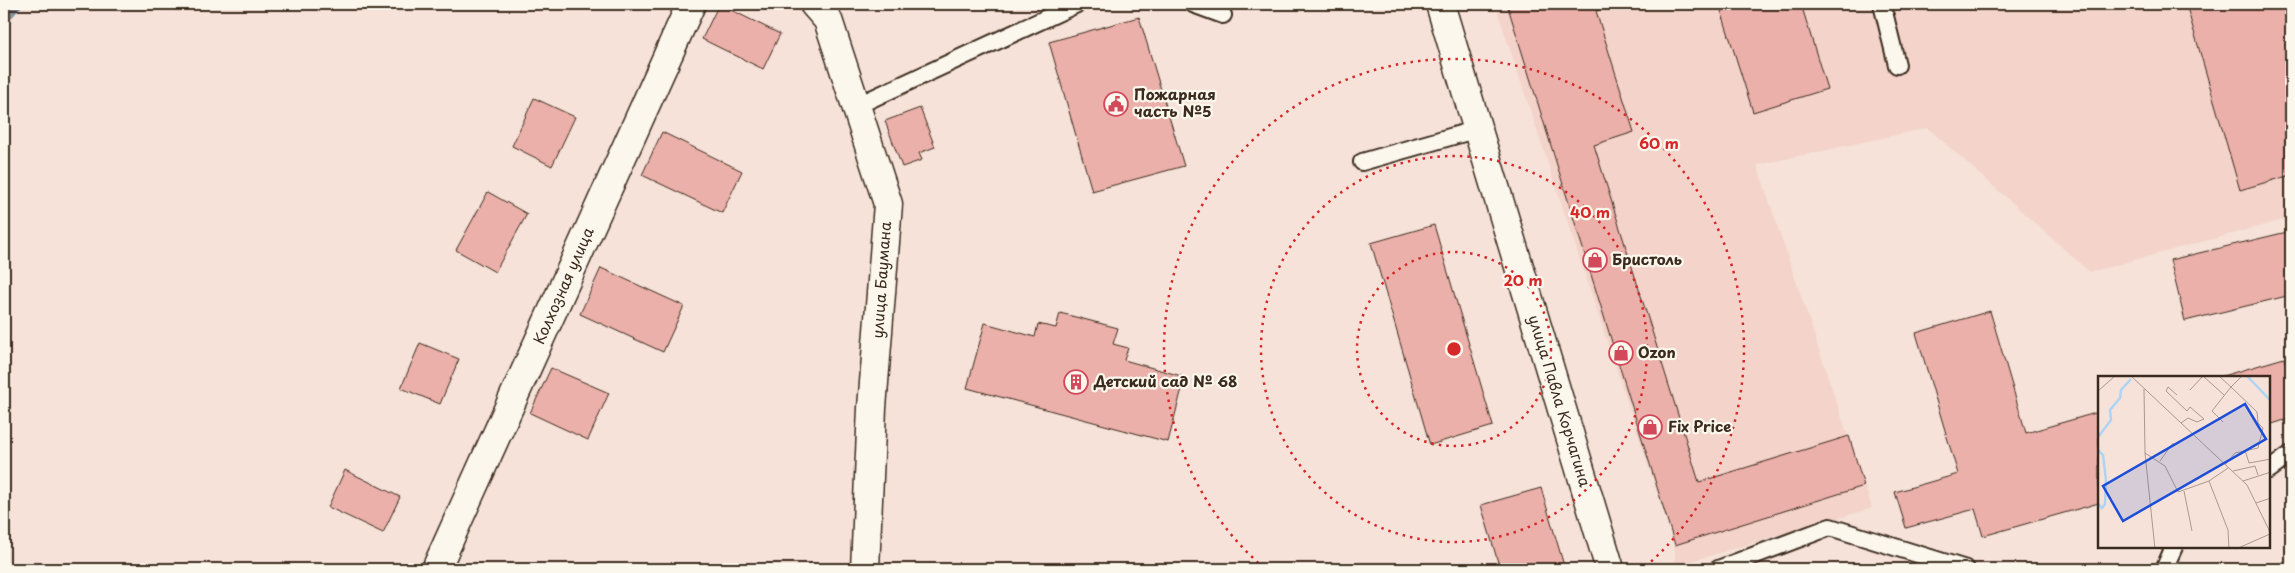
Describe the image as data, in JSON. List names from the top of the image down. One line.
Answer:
{"streets":{"street":["улица Баумана","Колхозная улица","улица Павла Корчагина"]},"places":{"public building":["Пожарная часть №5"],"shop":["Бристоль","Ozon","Fix Price"],"building":["Детский сад № 68"]},"rings":["60 m","40 m","20 m"]}
